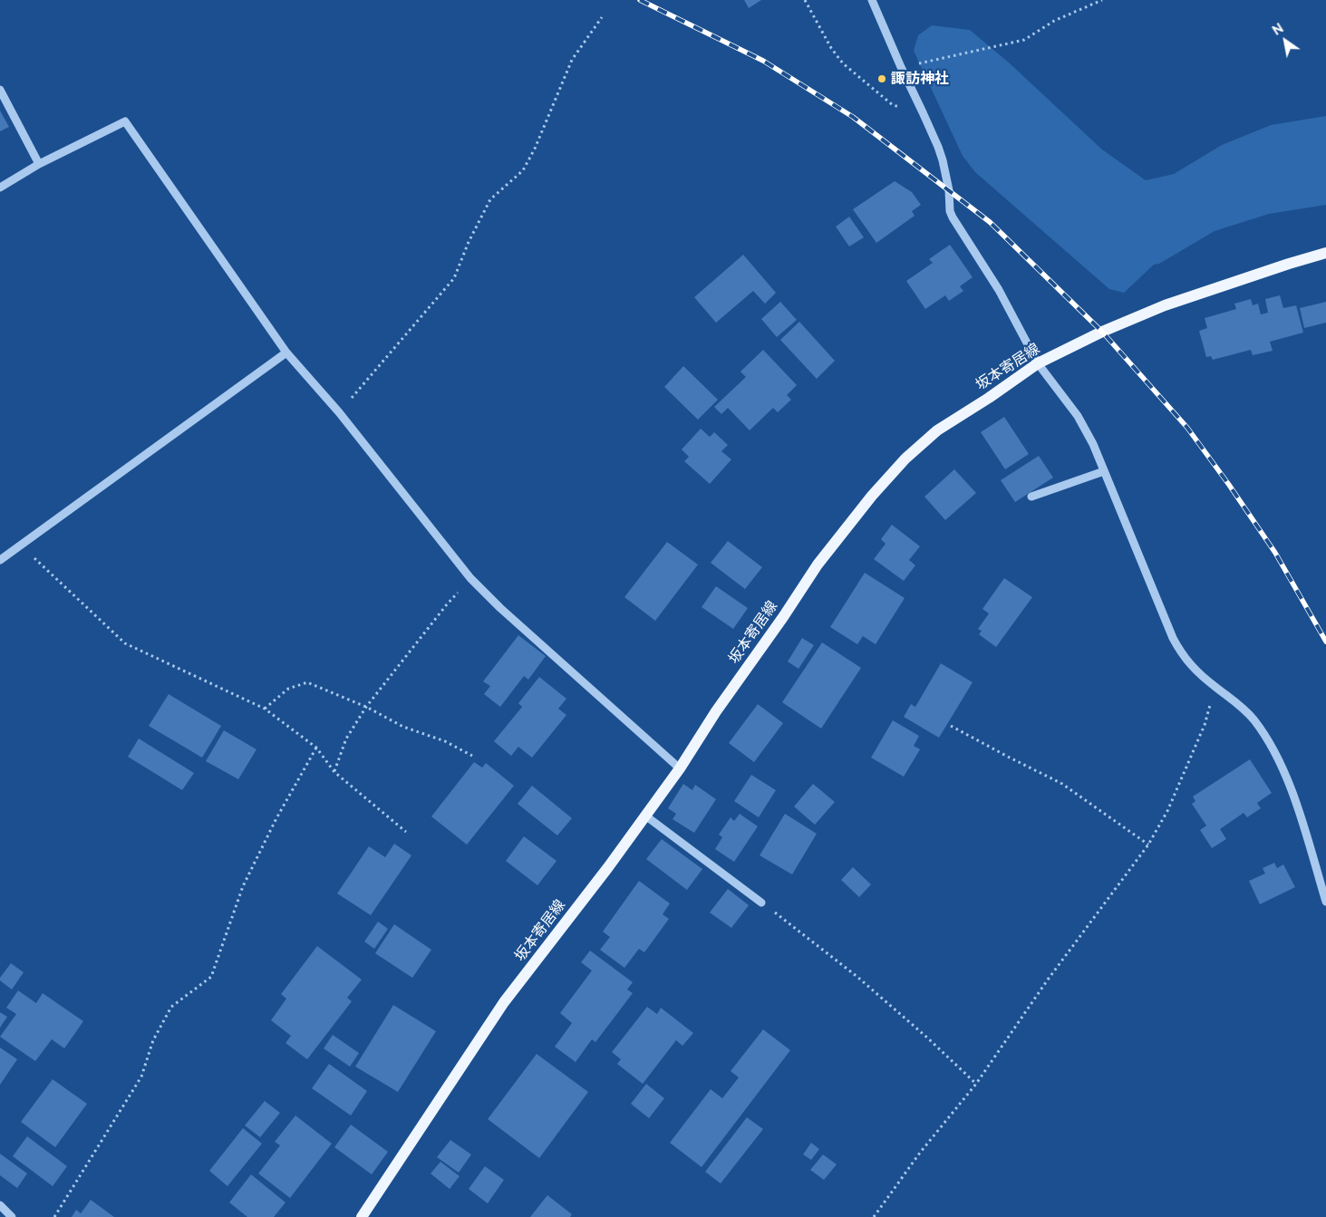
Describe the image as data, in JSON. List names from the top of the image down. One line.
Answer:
{"streets":{"main road":["坂本寄居線"]},"places":["諏訪神社"],"north":"top left"}
